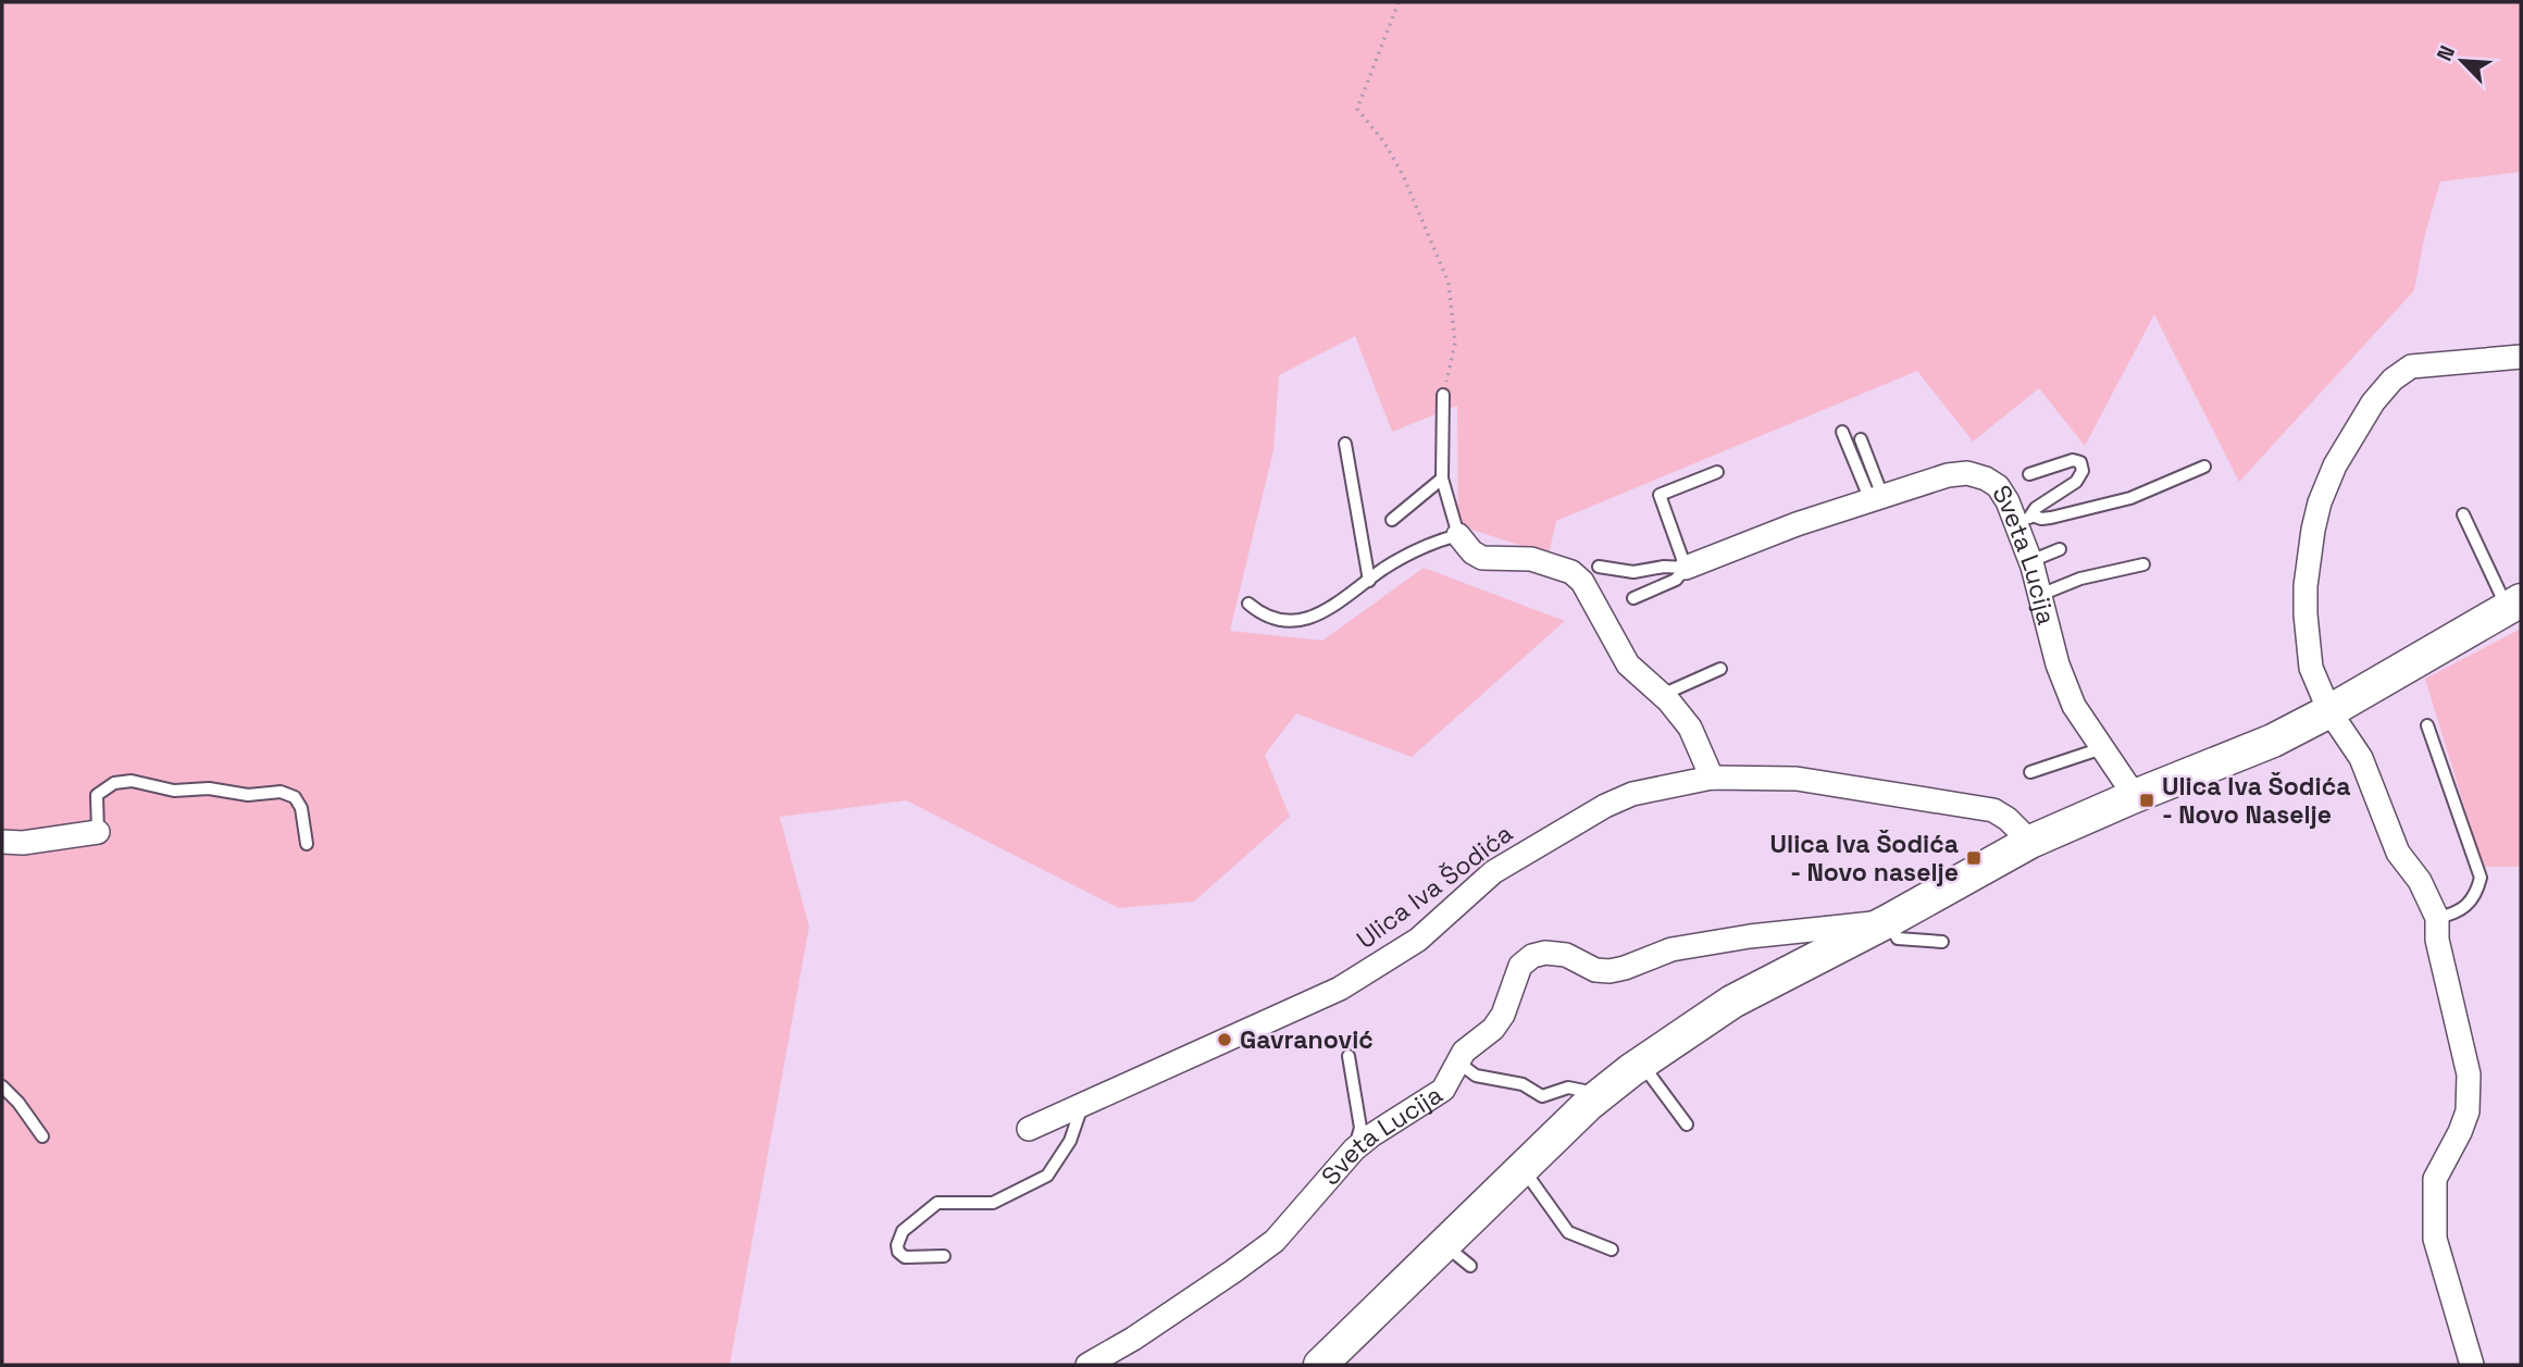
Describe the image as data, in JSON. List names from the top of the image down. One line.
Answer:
{"streets":{"street":["Sveta Lucija","Ulica Iva Šodića"]},"crossings":[["Sveta Lucija","Ulica Iva Šodića"]],"places":{"transit":["Ulica Iva Šodića - Novo Naselje","Ulica Iva Šodića - Novo naselje"],"other":["Gavranović"]},"north":"top left"}
